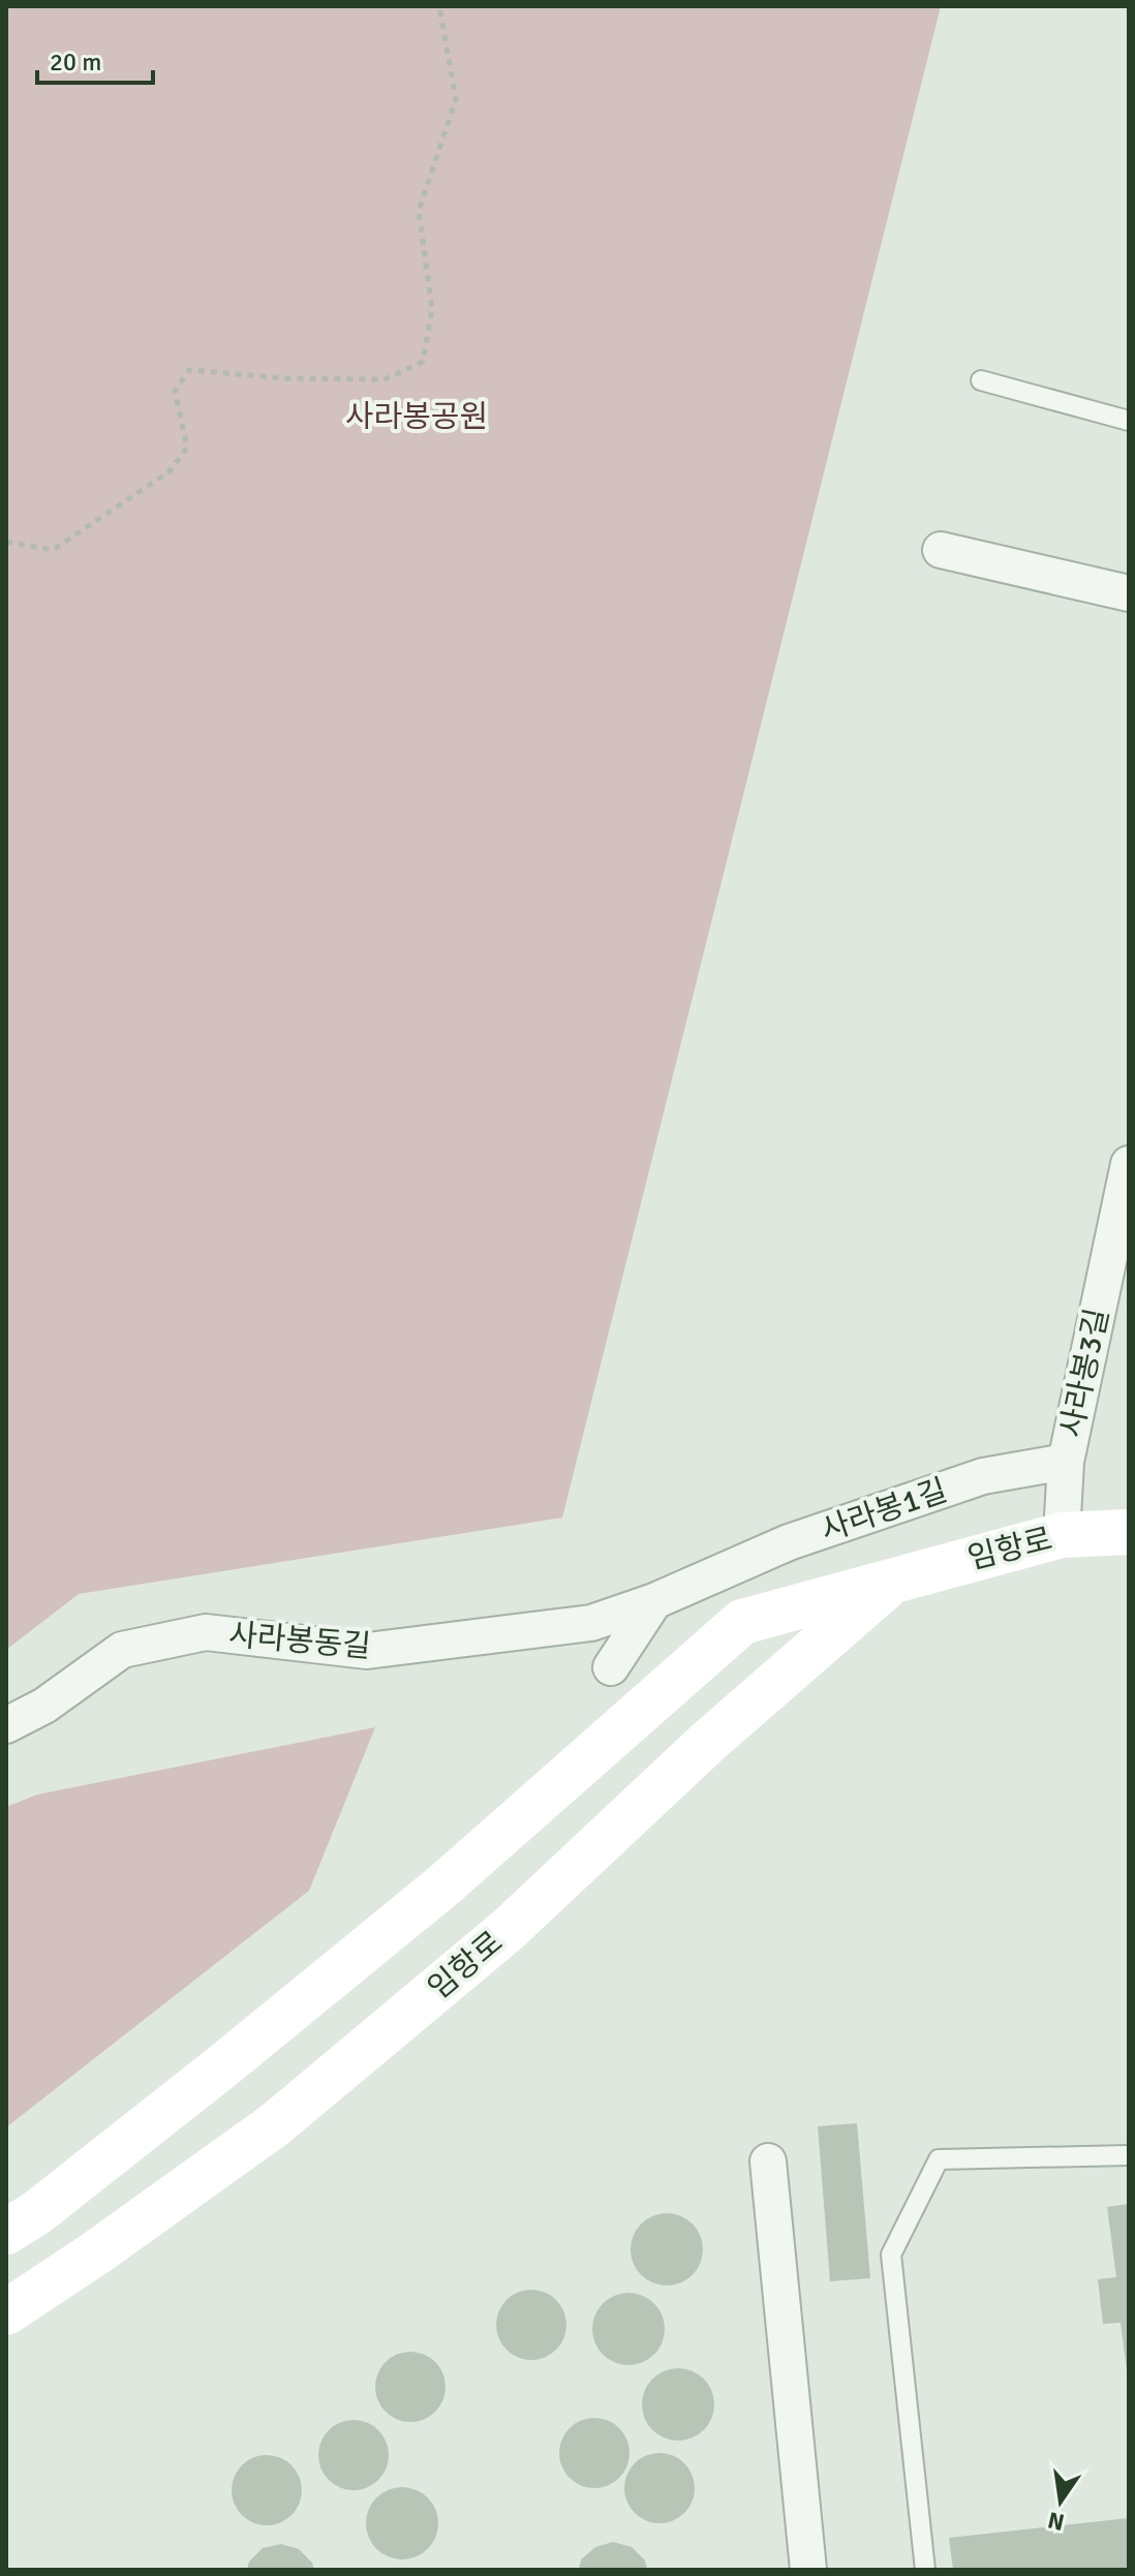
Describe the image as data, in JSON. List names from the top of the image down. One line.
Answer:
{"streets":{"main road":["임항로"],"street":["사라봉3길","사라봉1길","사라봉동길"]},"crossings":[["사라봉3길","사라봉1길"],["사라봉3길","임항로"],["사라봉1길","사라봉동길"]],"parks":["사라봉공원"],"scale_bar":"20 m","north":"bottom"}
